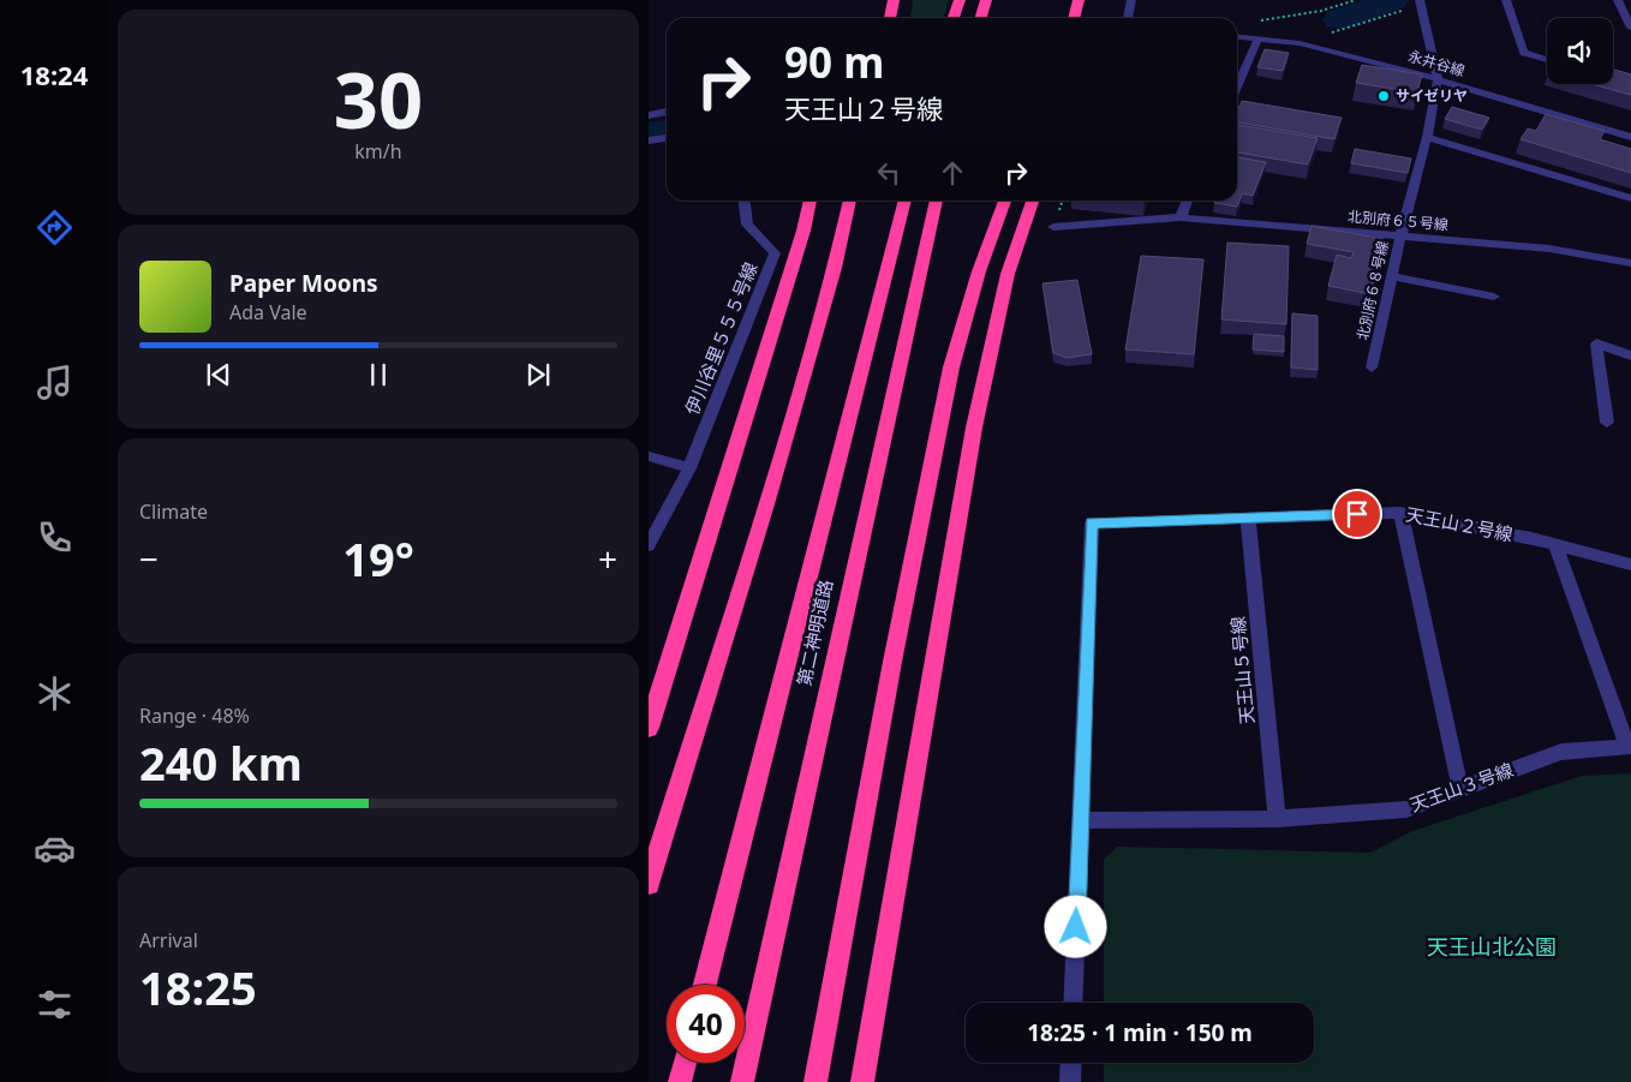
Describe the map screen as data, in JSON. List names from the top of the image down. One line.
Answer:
{"streets":{"highway":["第二神明道路"],"street":["永井谷線","北別府６５号線","北別府６８号線","伊川谷里５５５号線","天王山２号線","天王山５号線","天王山３号線"]},"crossings":[["永井谷線","北別府６８号線"],["北別府６５号線","北別府６８号線"],["天王山２号線","天王山５号線"],["天王山２号線","天王山３号線"],["天王山５号線","天王山３号線"]],"parks":["天王山北公園"],"places":["サイゼリヤ"],"page":{"tabs":"18:24","tile":[["30","km/h"],"Climate",["Range · 48%","240 km"],["Arrival","18:25"]],"turn":["90 m","天王山２号線"],"song":["Paper Moons","Ada Vale"],"heat":["−","19°","+"],"limit":"40","trip":"18:25 · 1 min · 150 m"}}
